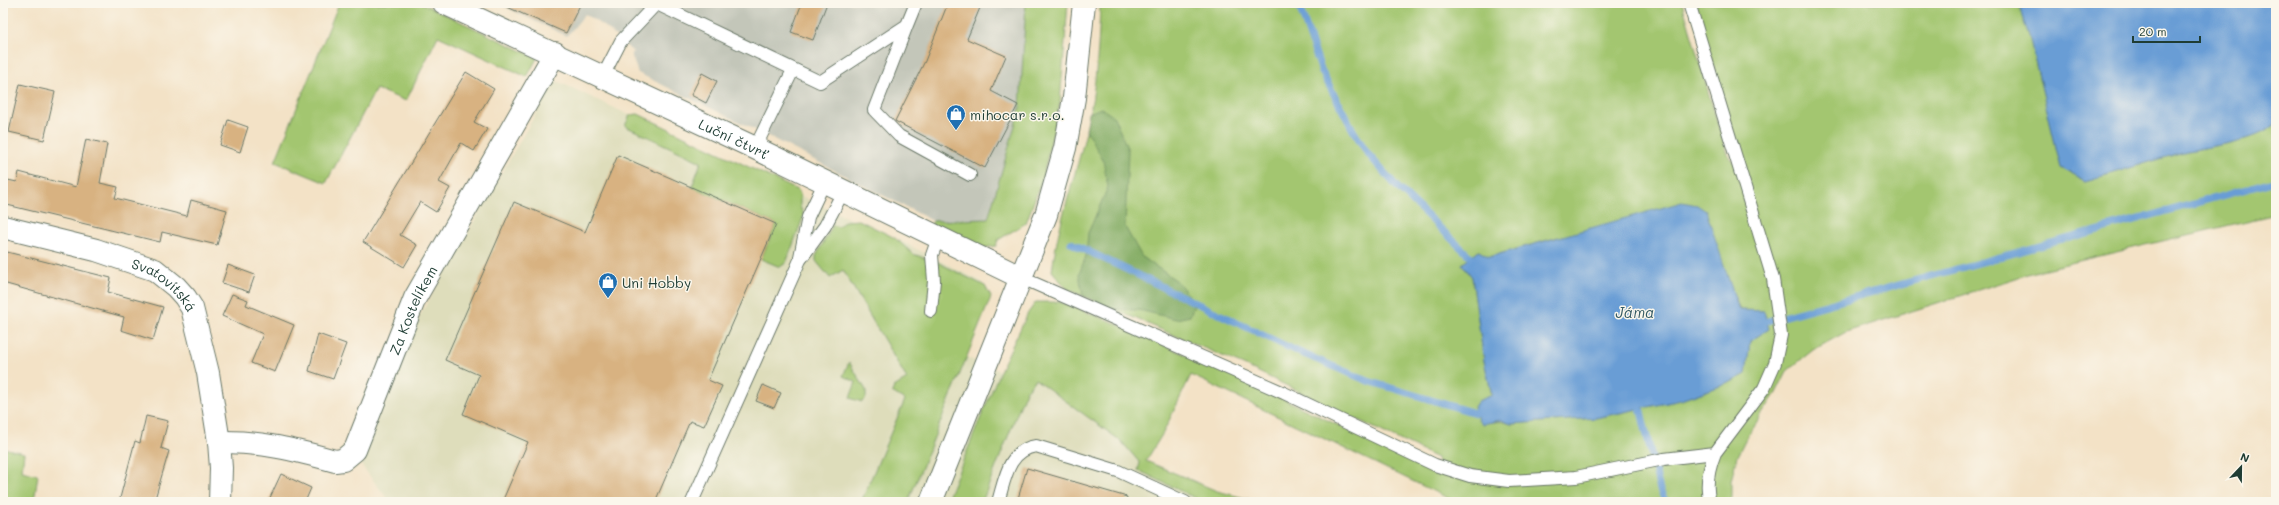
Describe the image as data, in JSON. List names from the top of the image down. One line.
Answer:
{"streets":{"street":["Luční čtvrť","Svatovítská","Za Kostelíkem"]},"crossings":[["Luční čtvrť","Za Kostelíkem"],["Svatovítská","Za Kostelíkem"]],"water":["Jáma"],"places":{"shop":["mihocar s.r.o.","Uni Hobby"]},"scale_bar":"20 m","north":"top"}
